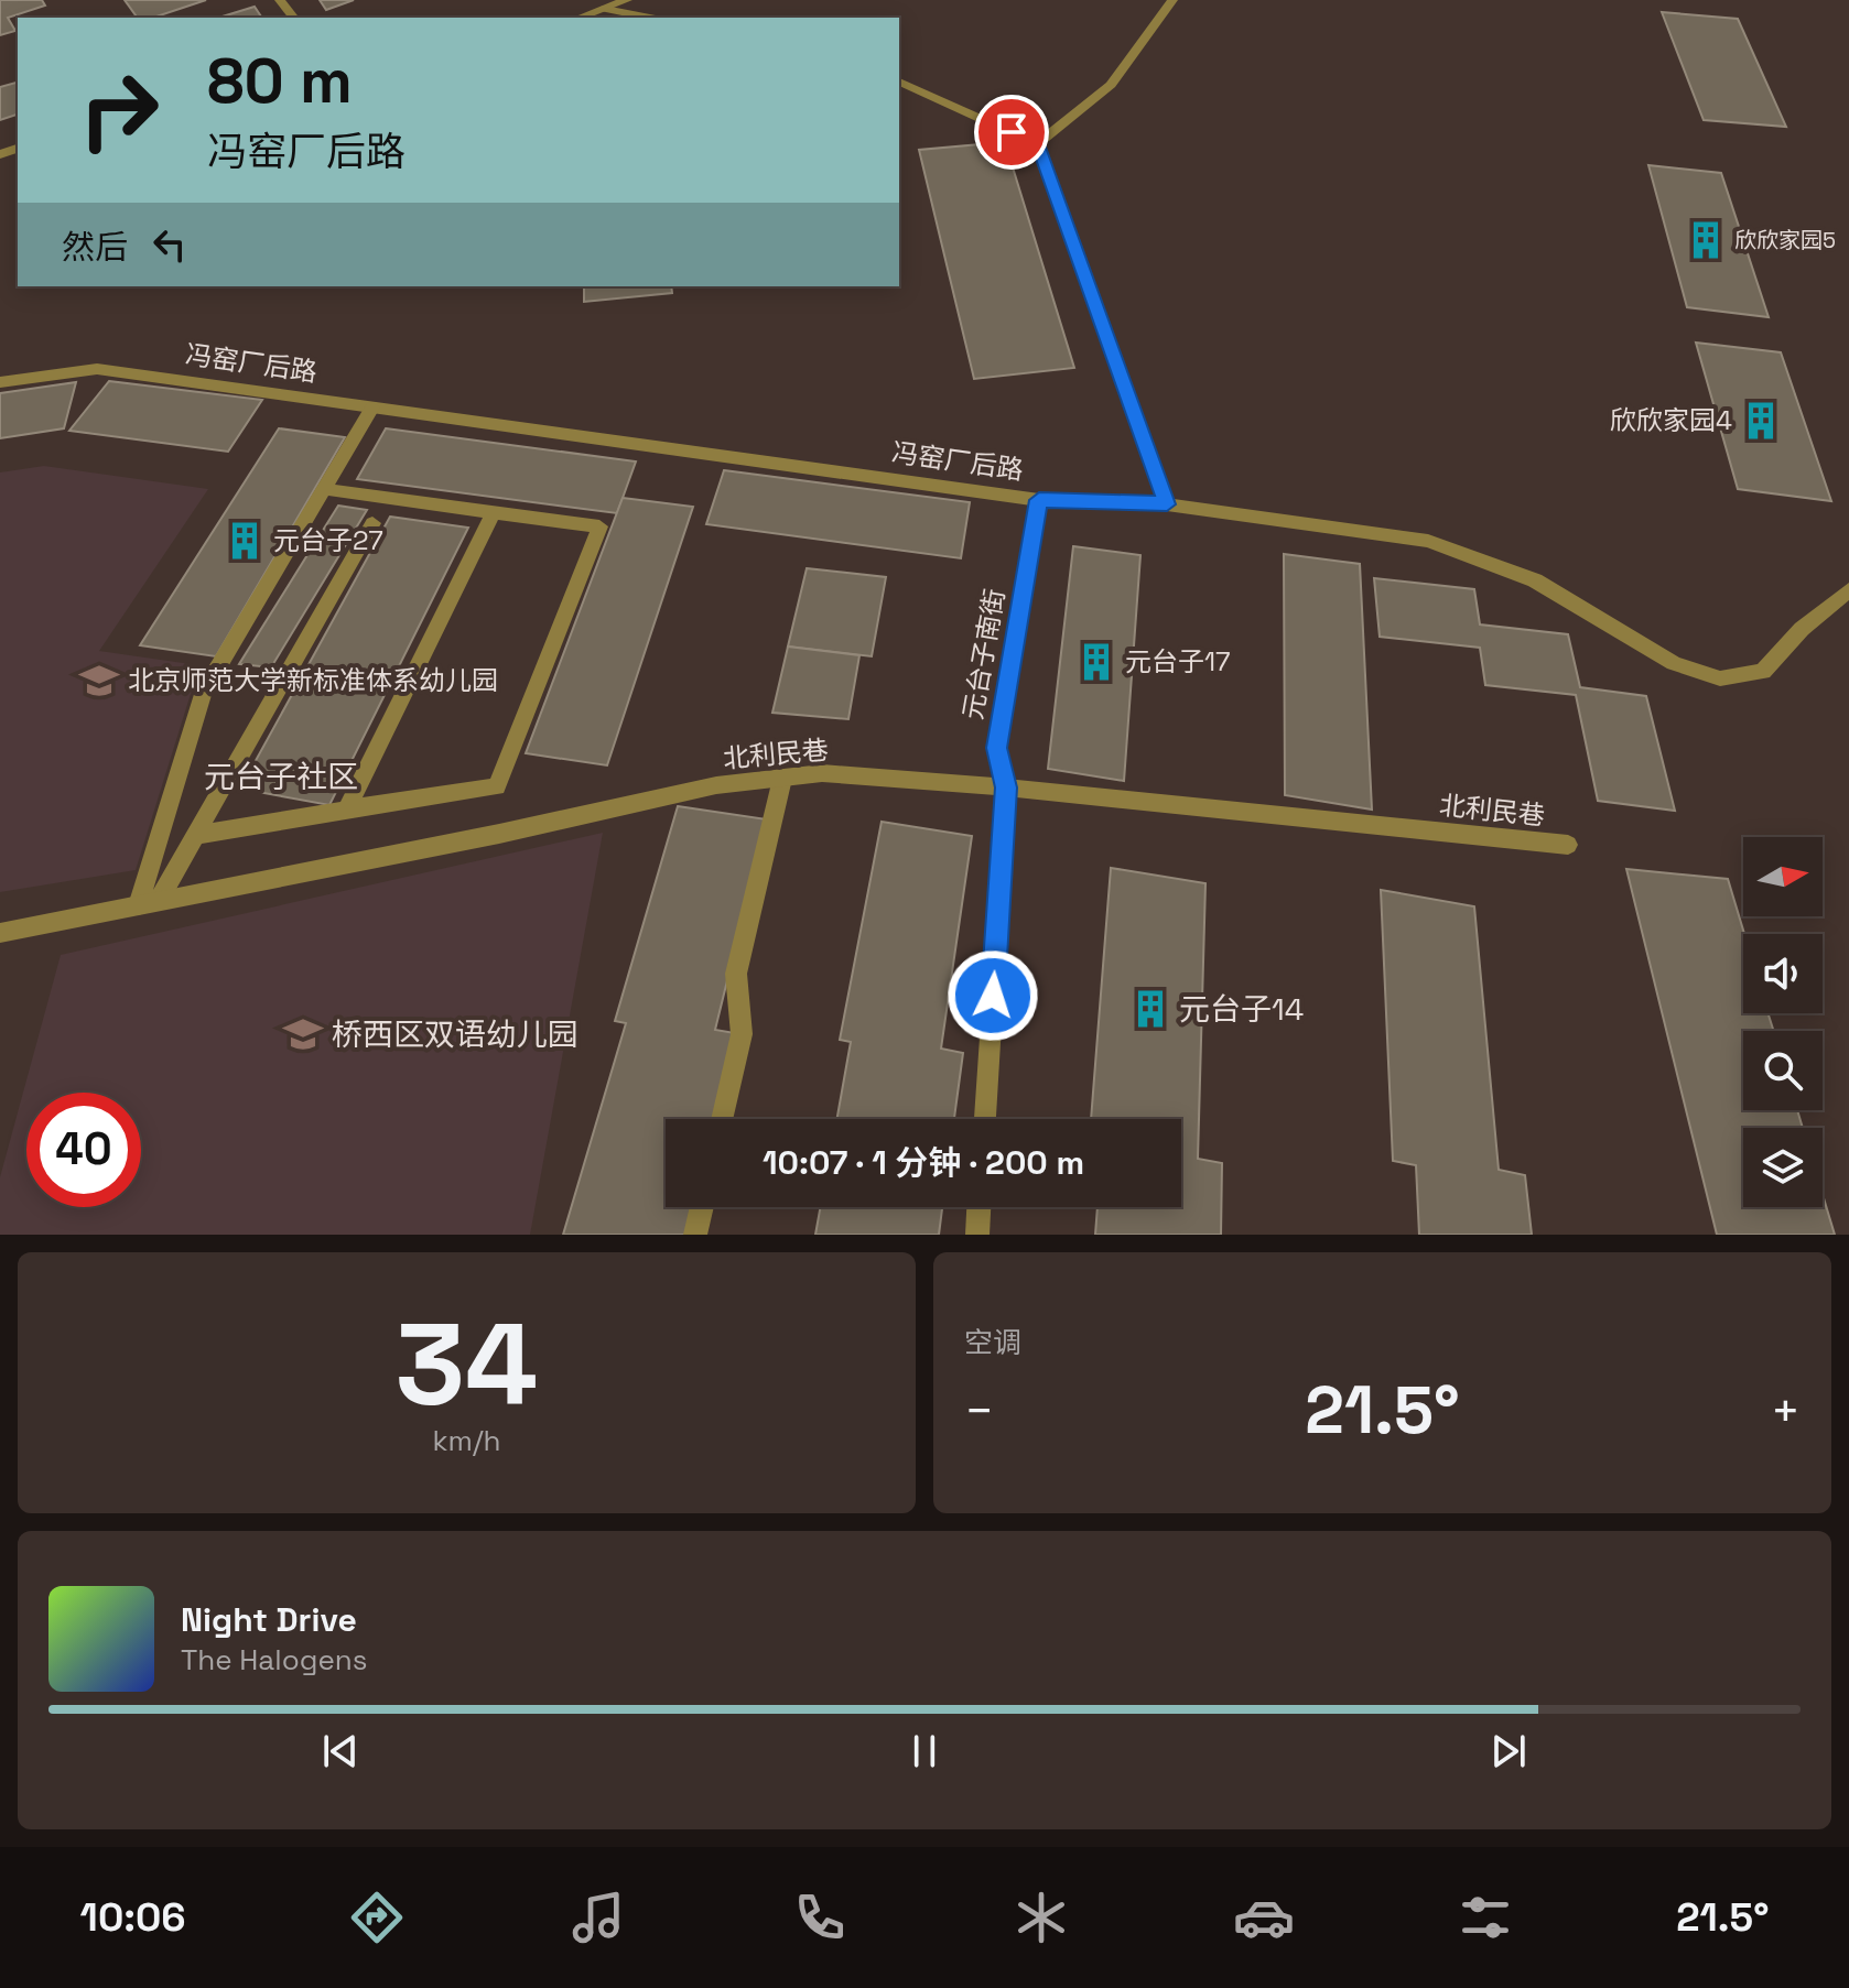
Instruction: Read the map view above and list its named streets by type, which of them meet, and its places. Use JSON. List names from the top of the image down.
{
  "streets": {
    "street": ["冯窑厂后路", "元台子南街", "北利民巷"]
  },
  "crossings": [
    ["冯窑厂后路", "元台子南街"],
    ["元台子南街", "北利民巷"]
  ],
  "districts": ["元台子社区"],
  "places": {
    "building": [
      "欣欣家园5",
      "欣欣家园4",
      "元台子27",
      "元台子17",
      "元台子14"
    ],
    "school or university": ["北京师范大学新标准体系幼儿园", "桥西区双语幼儿园"]
  },
  "north": "right",
  "page": {
    "turn": ["80 m", "冯窑厂后路"],
    "then": "然后",
    "limit": "40",
    "trip": "10:07 · 1 分钟 · 200 m",
    "tile": [
      ["34", "km/h"],
      "空调"
    ],
    "heat": ["−", "21.5°", "+"],
    "song": ["Night Drive", "The Halogens"],
    "tabs": ["10:06", "21.5°"]
  }
}
